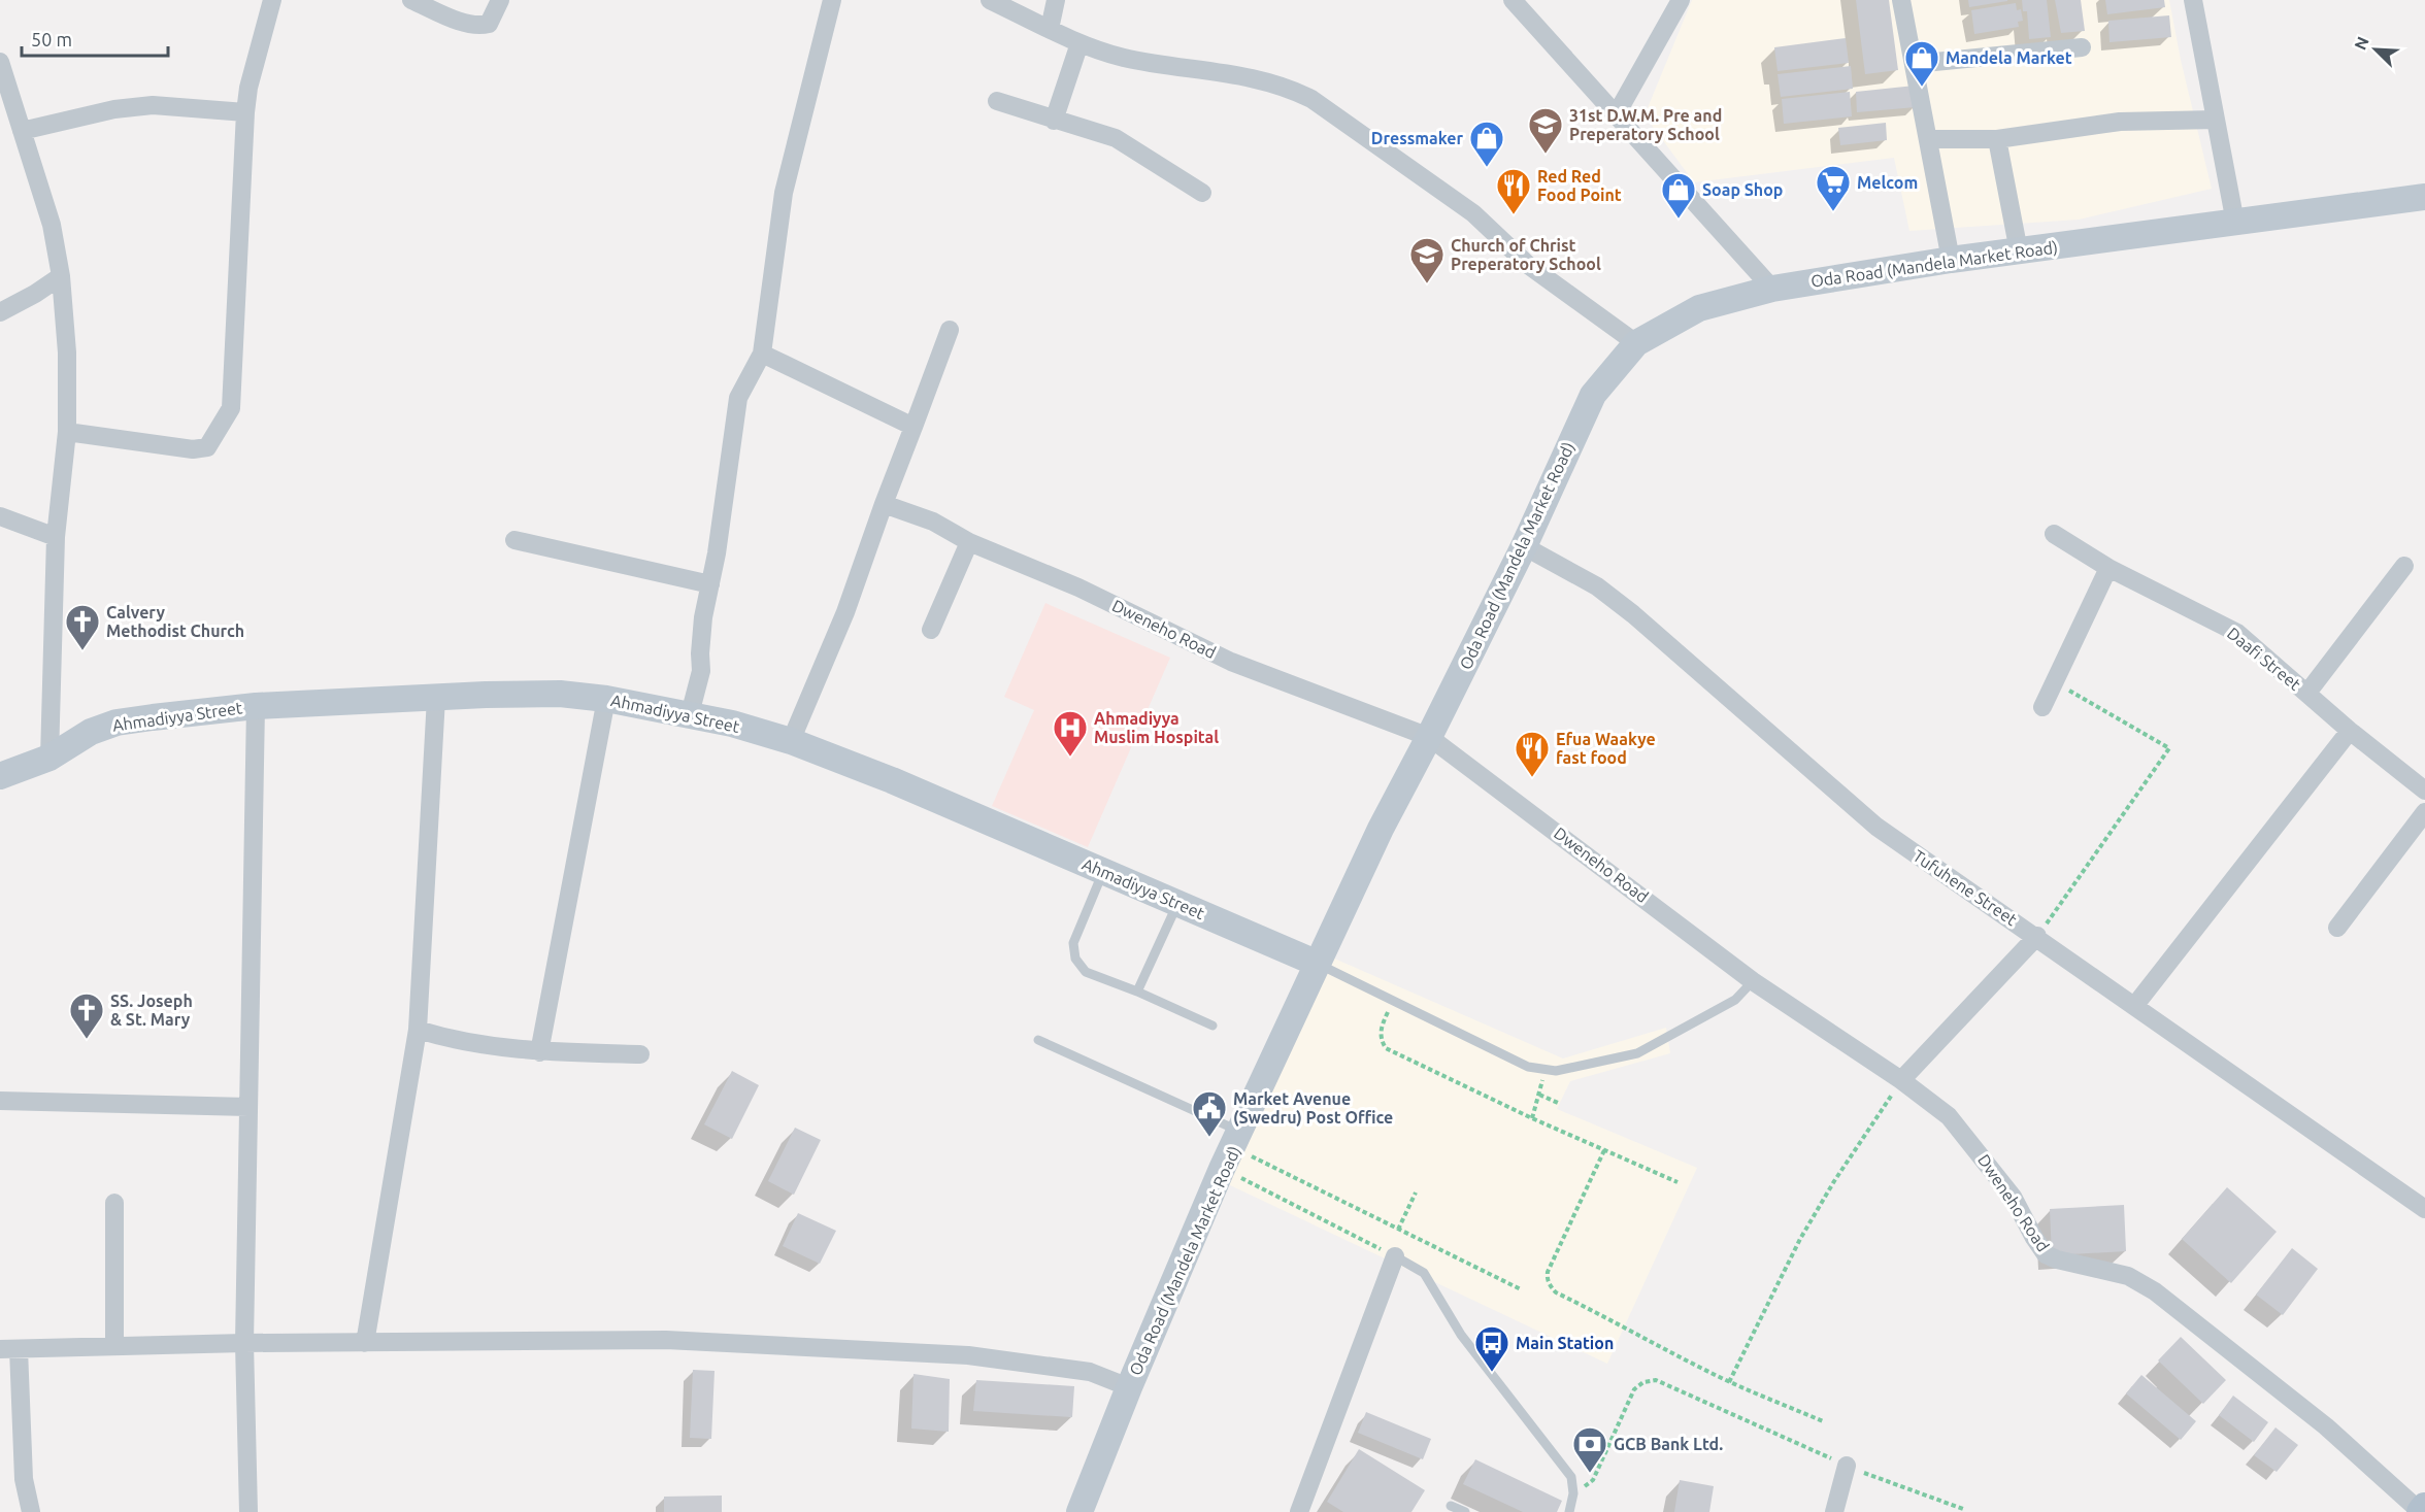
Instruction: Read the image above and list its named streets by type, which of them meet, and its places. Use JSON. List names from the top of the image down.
{
  "streets": {
    "street": [
      "Oda Road (Mandela Market Road)",
      "Dweneho Road",
      "Daafi Street",
      "Ahmadiyya Street",
      "Tufuhene Street"
    ]
  },
  "crossings": [
    ["Oda Road (Mandela Market Road)", "Dweneho Road"],
    ["Oda Road (Mandela Market Road)", "Ahmadiyya Street"],
    ["Oda Road (Mandela Market Road)", "Tufuhene Street"]
  ],
  "places": {
    "shop": ["Mandela Market", "Dressmaker", "Soap Shop"],
    "school or university": ["31st D.W.M. Pre and Preperatory School", "Church of Christ Preperatory School"],
    "supermarket": ["Melcom"],
    "restaurant": ["Red Red Food Point", "Efua Waakye fast food"],
    "church": ["Calvery Methodist Church", "SS. Joseph & St. Mary"],
    "hospital": ["Ahmadiyya Muslim Hospital"],
    "public building": ["Market Avenue (Swedru) Post Office"],
    "bus stop": ["Main Station"],
    "bank": ["GCB Bank Ltd."]
  },
  "scale_bar": "50 m",
  "north": "top left"
}
